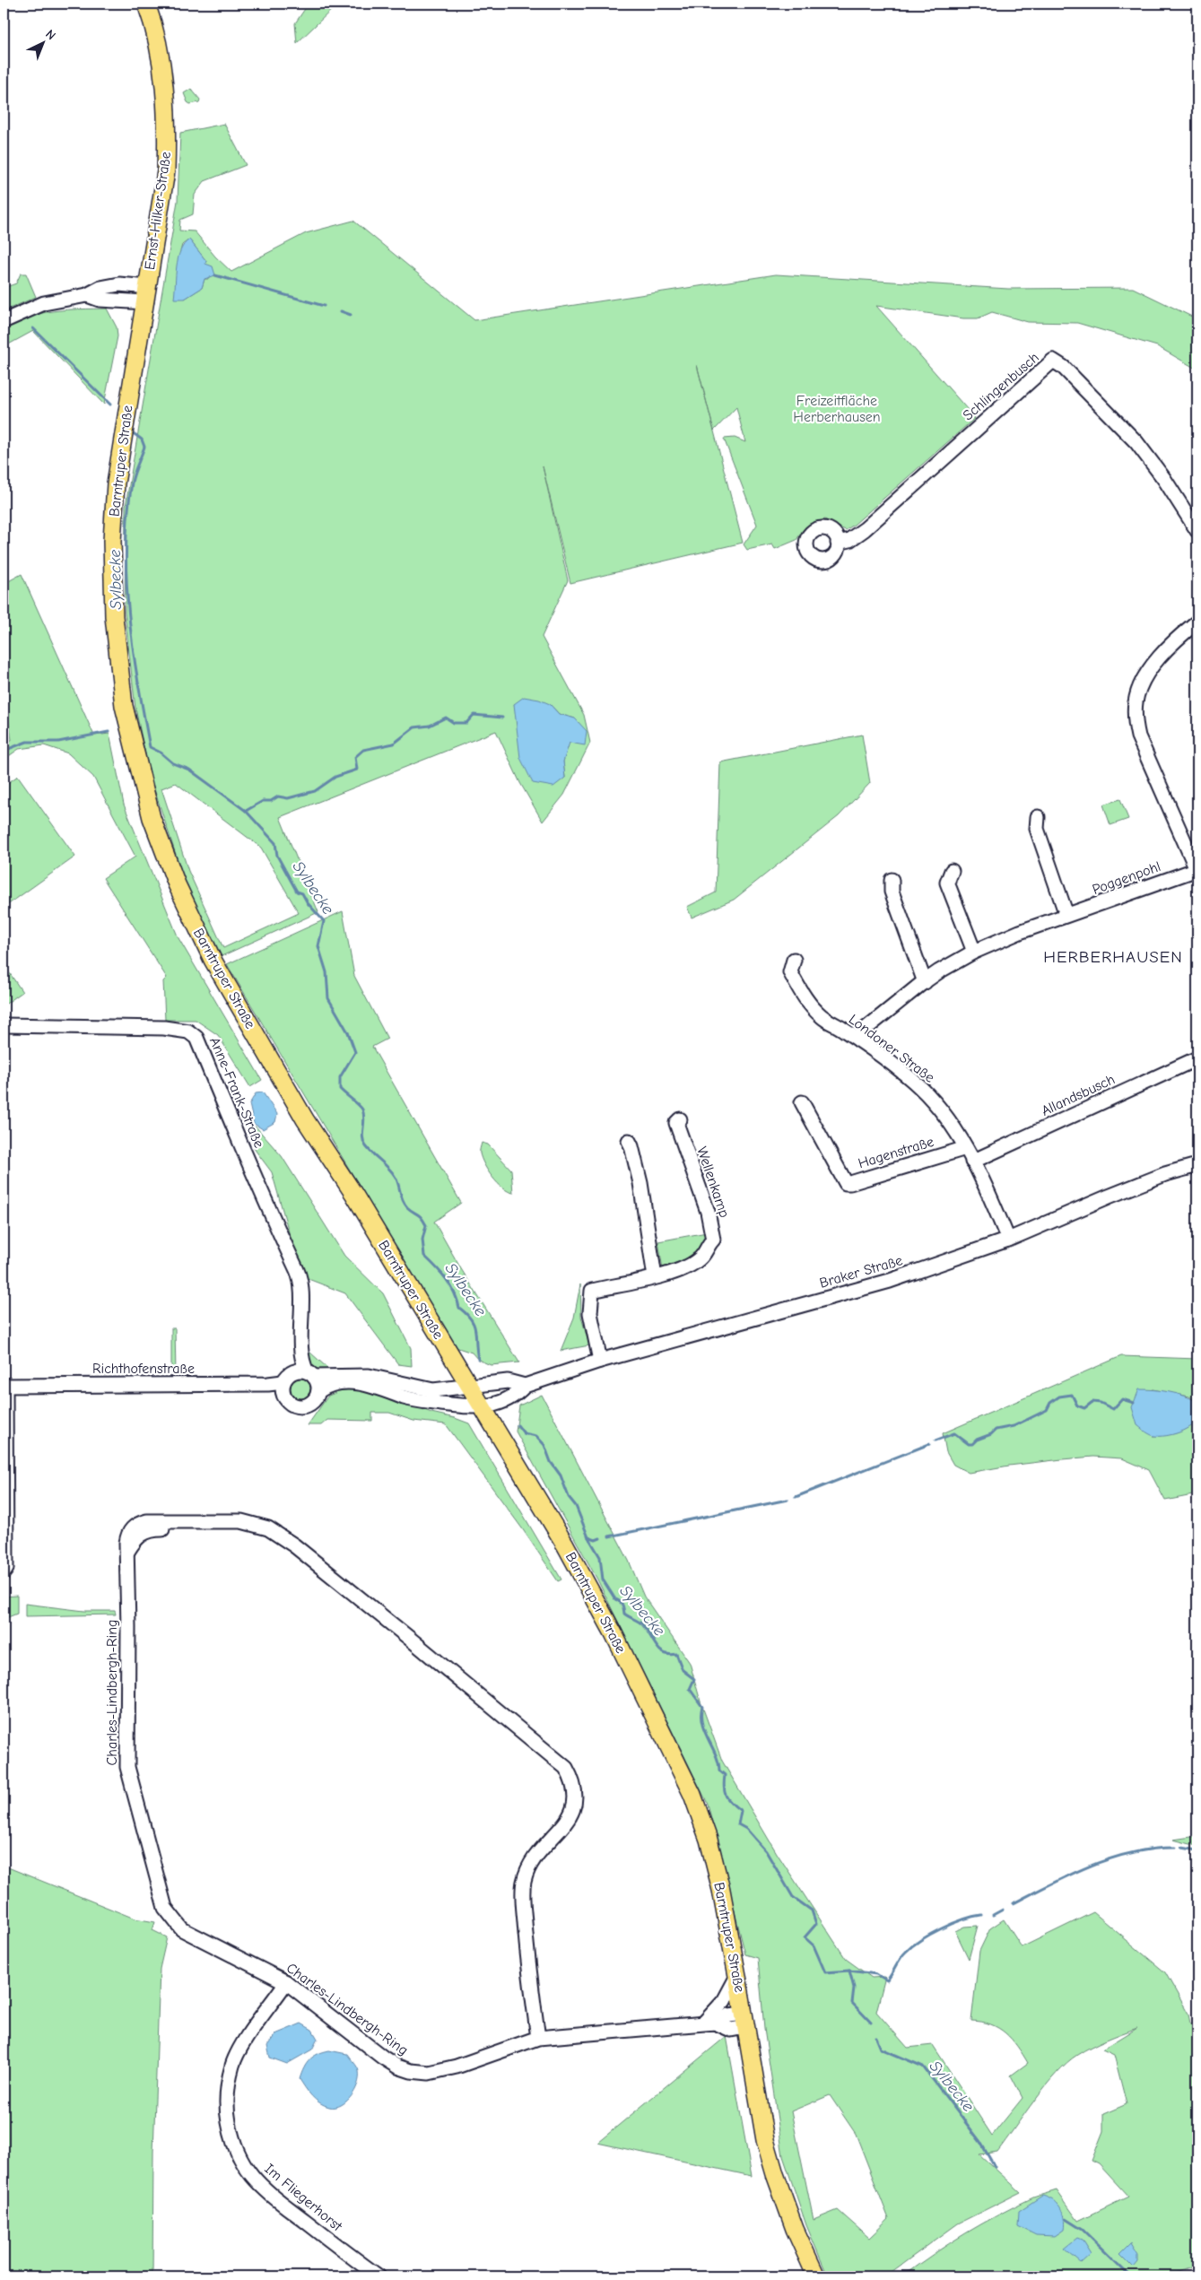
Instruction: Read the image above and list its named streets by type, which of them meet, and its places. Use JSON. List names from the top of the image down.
{
  "streets": {
    "main road": ["Ernst-Hilker-Straße", "Barntruper Straße"],
    "street": [
      "Schlingenbusch",
      "Poggenpohl",
      "Londoner Straße",
      "Anne-Frank-Straße",
      "Allandsbusch",
      "Hagenstraße",
      "Wellenkamp",
      "Braker Straße",
      "Richthofenstraße",
      "Charles-Lindbergh-Ring",
      "Im Fliegerhorst"
    ]
  },
  "crossings": [
    ["Ernst-Hilker-Straße", "Barntruper Straße"],
    ["Barntruper Straße", "Braker Straße"],
    ["Barntruper Straße", "Charles-Lindbergh-Ring"],
    ["Poggenpohl", "Londoner Straße"],
    ["Londoner Straße", "Allandsbusch"],
    ["Londoner Straße", "Hagenstraße"],
    ["Londoner Straße", "Braker Straße"],
    ["Anne-Frank-Straße", "Richthofenstraße"],
    ["Wellenkamp", "Braker Straße"],
    ["Charles-Lindbergh-Ring", "Im Fliegerhorst"]
  ],
  "districts": ["HERBERHAUSEN"],
  "water": ["Sylbecke"],
  "parks": ["Freizeitfläche Herberhausen"],
  "north": "top right"
}
